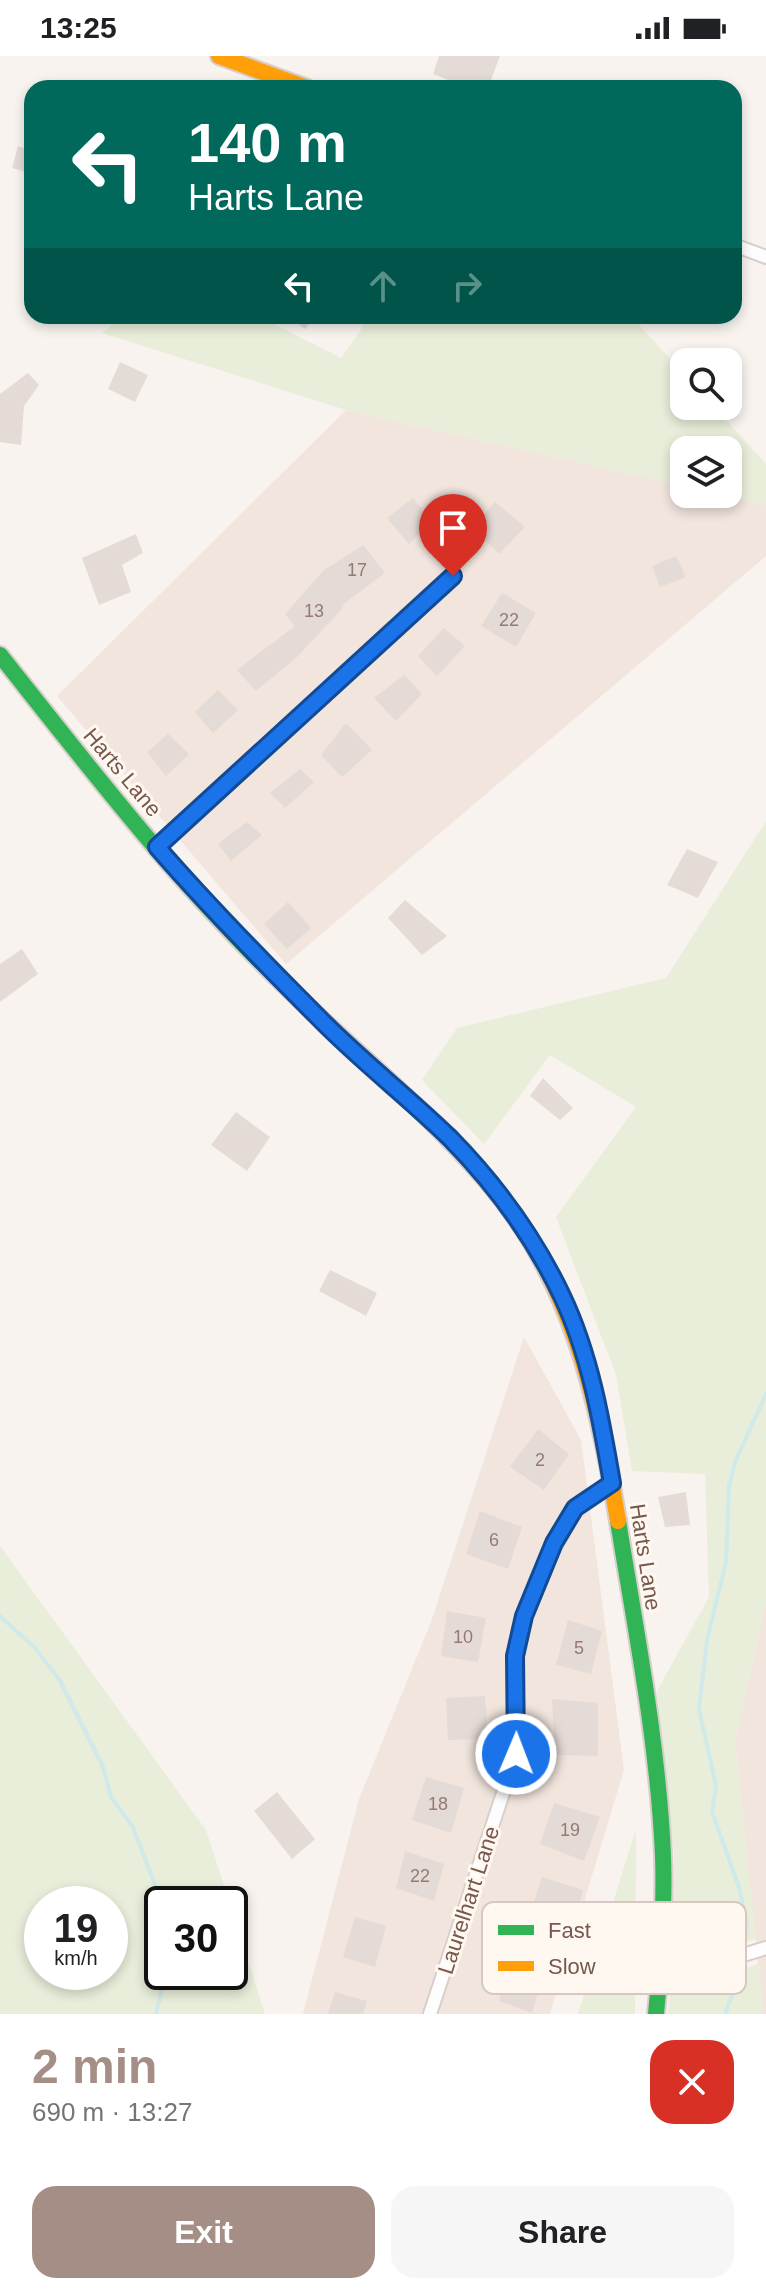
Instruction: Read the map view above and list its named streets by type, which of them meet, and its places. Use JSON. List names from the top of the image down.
{
  "streets": {
    "street": ["Harts Lane", "Laurelhart Lane"]
  },
  "crossings": [
    ["Harts Lane", "Laurelhart Lane"]
  ],
  "house_numbers": [
    "17",
    "13",
    "22",
    "2",
    "6",
    "10",
    "5",
    "18",
    "19",
    "22"
  ],
  "legend": ["Fast", "Slow"],
  "page": {
    "status": "13:25",
    "turn": ["140 m", "Harts Lane"],
    "speed": "19 km/h",
    "limit": "30",
    "heading": ["2 min", "690 m · 13:27"],
    "buttons": ["Exit", "Share"]
  }
}
